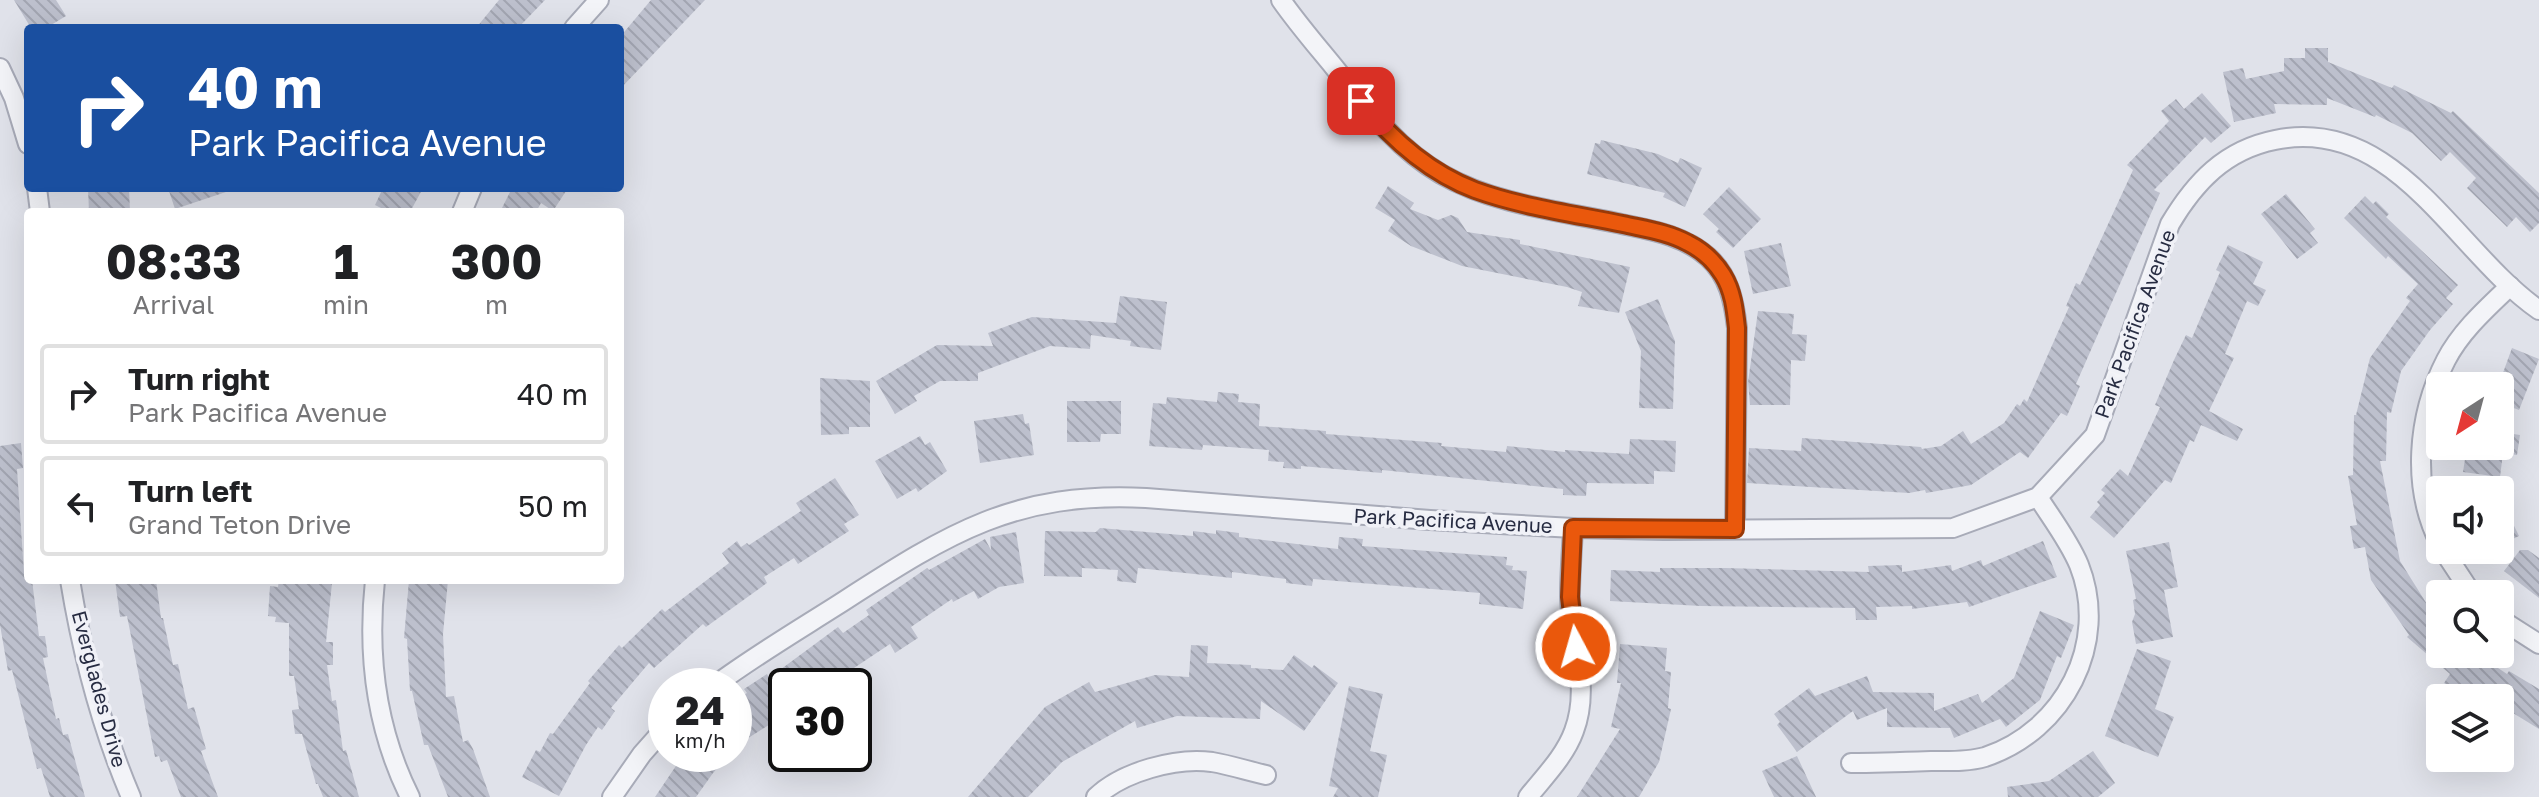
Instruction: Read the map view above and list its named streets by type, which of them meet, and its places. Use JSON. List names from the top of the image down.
{
  "streets": {
    "street": ["Park Pacifica Avenue", "Everglades Drive"]
  },
  "north": "bottom left",
  "page": {
    "turn": ["40 m", "Park Pacifica Avenue"],
    "eta": [
      "08:33",
      "Arrival",
      "1",
      "min",
      "300",
      "m"
    ],
    "list": [
      {
        "name": "Turn right",
        "note": "Park Pacifica Avenue",
        "value": "40 m"
      },
      {
        "name": "Turn left",
        "note": "Grand Teton Drive",
        "value": "50 m"
      }
    ],
    "speed": "24 km/h",
    "limit": "30"
  }
}
